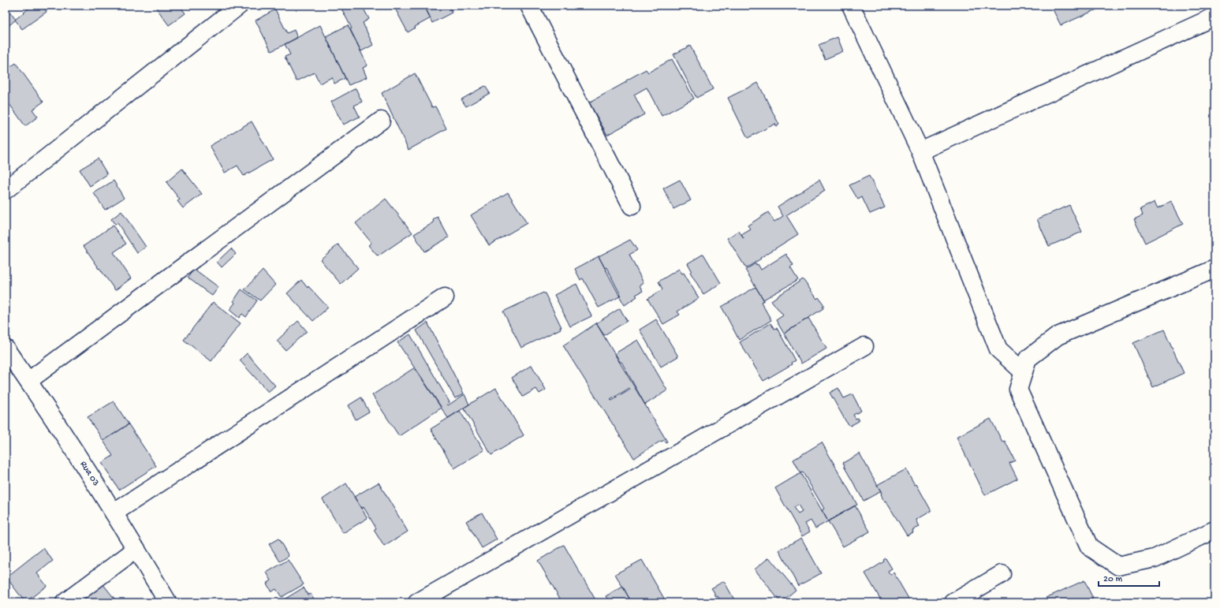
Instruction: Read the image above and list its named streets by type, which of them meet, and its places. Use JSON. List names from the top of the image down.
{
  "streets": {
    "street": ["Rua 03"]
  },
  "scale_bar": "20 m"
}
